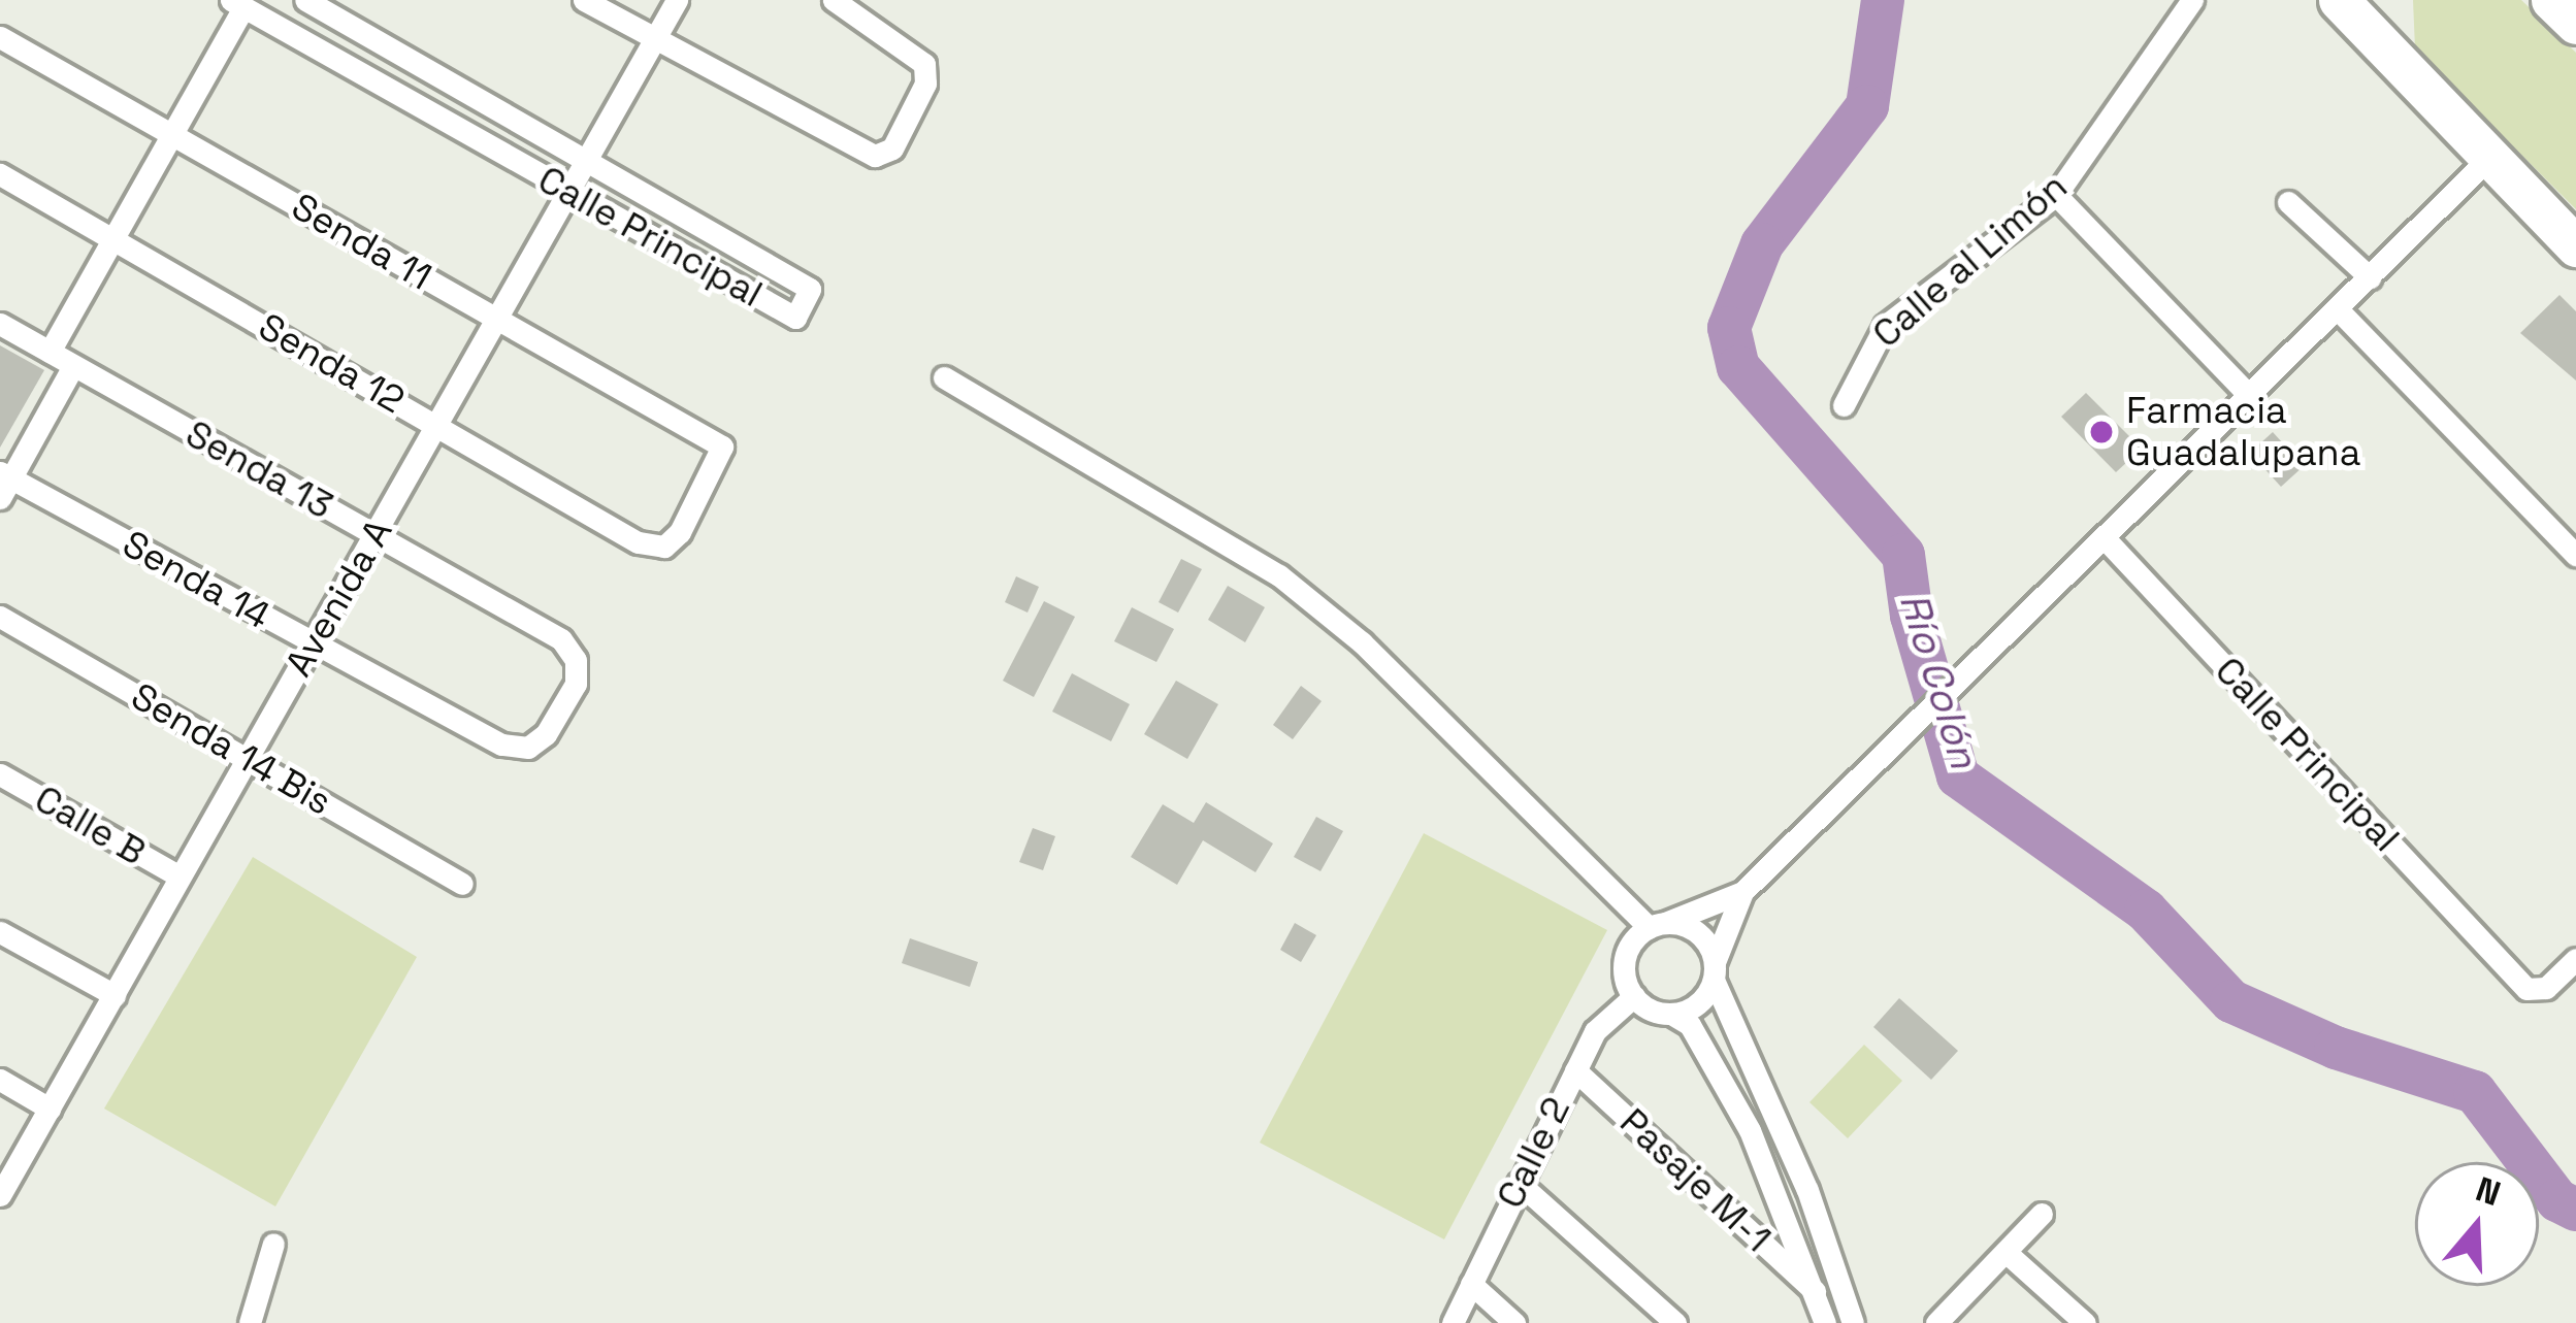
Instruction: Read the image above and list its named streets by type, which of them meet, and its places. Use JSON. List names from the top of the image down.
{
  "streets": {
    "street": [
      "Calle Principal",
      "Senda 11",
      "Calle al Limón",
      "Senda 12",
      "Senda 13",
      "Senda 14",
      "Avenida A",
      "Senda 14 Bis",
      "Calle B",
      "Calle 2",
      "Pasaje M-1"
    ]
  },
  "crossings": [
    ["Calle Principal", "Avenida A"],
    ["Senda 11", "Senda 12"],
    ["Senda 11", "Avenida A"],
    ["Senda 12", "Avenida A"],
    ["Senda 13", "Senda 14"],
    ["Senda 13", "Avenida A"],
    ["Senda 14", "Avenida A"],
    ["Avenida A", "Senda 14 Bis"],
    ["Avenida A", "Calle B"],
    ["Calle 2", "Pasaje M-1"]
  ],
  "water": ["Río Colón"],
  "places": ["Farmacia Guadalupana"],
  "north": "top"
}
